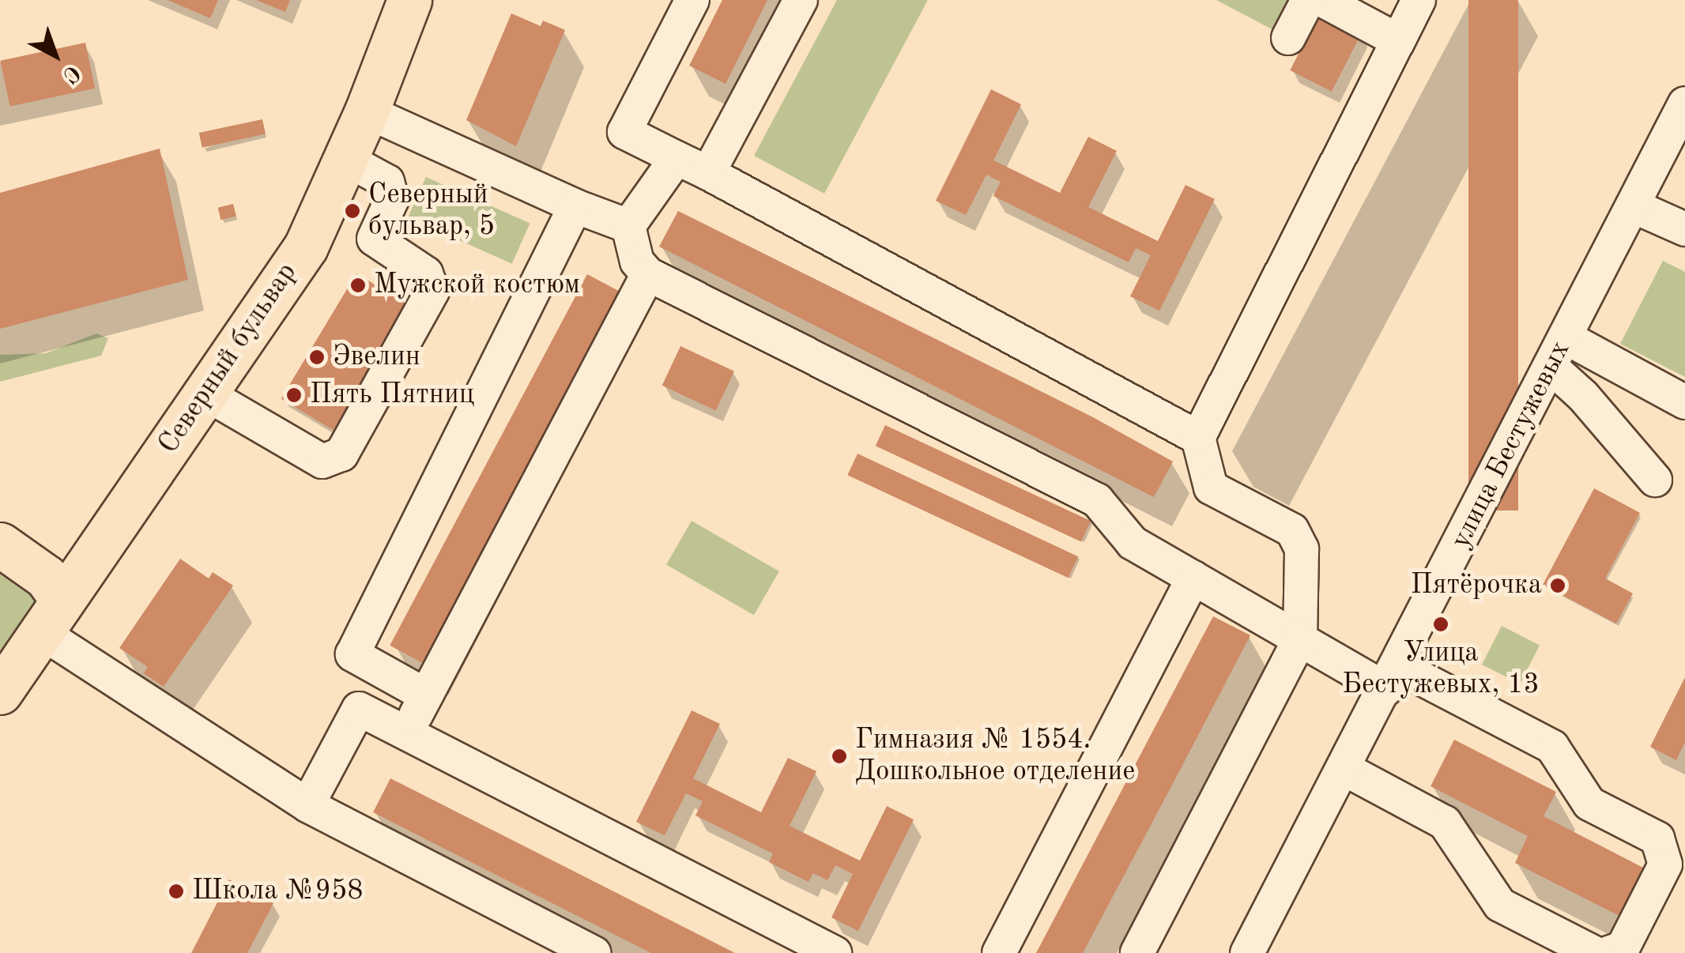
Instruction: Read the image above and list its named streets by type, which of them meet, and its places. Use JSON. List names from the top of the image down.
{
  "streets": {
    "main road": ["Северный бульвар"],
    "street": ["улица Бестужевых"]
  },
  "places": [
    "Северный бульвар, 5",
    "Мужской костюм",
    "Эвелин",
    "Пять Пятниц",
    "Пятёрочка",
    "Улица Бестужевых, 13",
    "Гимназия № 1554. Дошкольное отделение",
    "Школа №958"
  ],
  "north": "bottom right"
}
